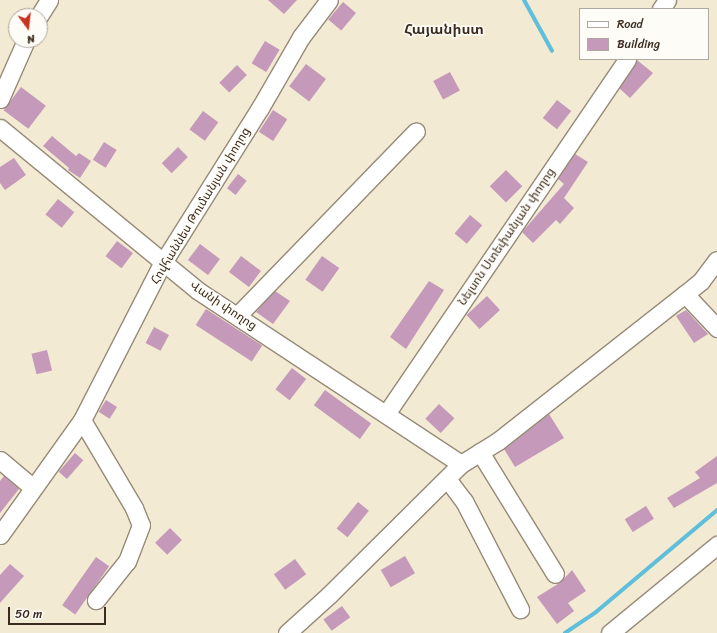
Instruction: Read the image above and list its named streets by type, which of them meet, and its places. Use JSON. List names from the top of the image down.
{
  "streets": {
    "street": ["Հովհաննես Թումանյան փողոց", "Նելսոն Ստեփանյան փողոց", "Վանի փողոց"]
  },
  "crossings": [
    ["Հովհաննես Թումանյան փողոց", "Վանի փողոց"],
    ["Նելսոն Ստեփանյան փողոց", "Վանի փողոց"]
  ],
  "districts": ["Հայանիստ"],
  "legend": ["Road", "Building"],
  "scale_bar": "50 m",
  "north": "bottom"
}
